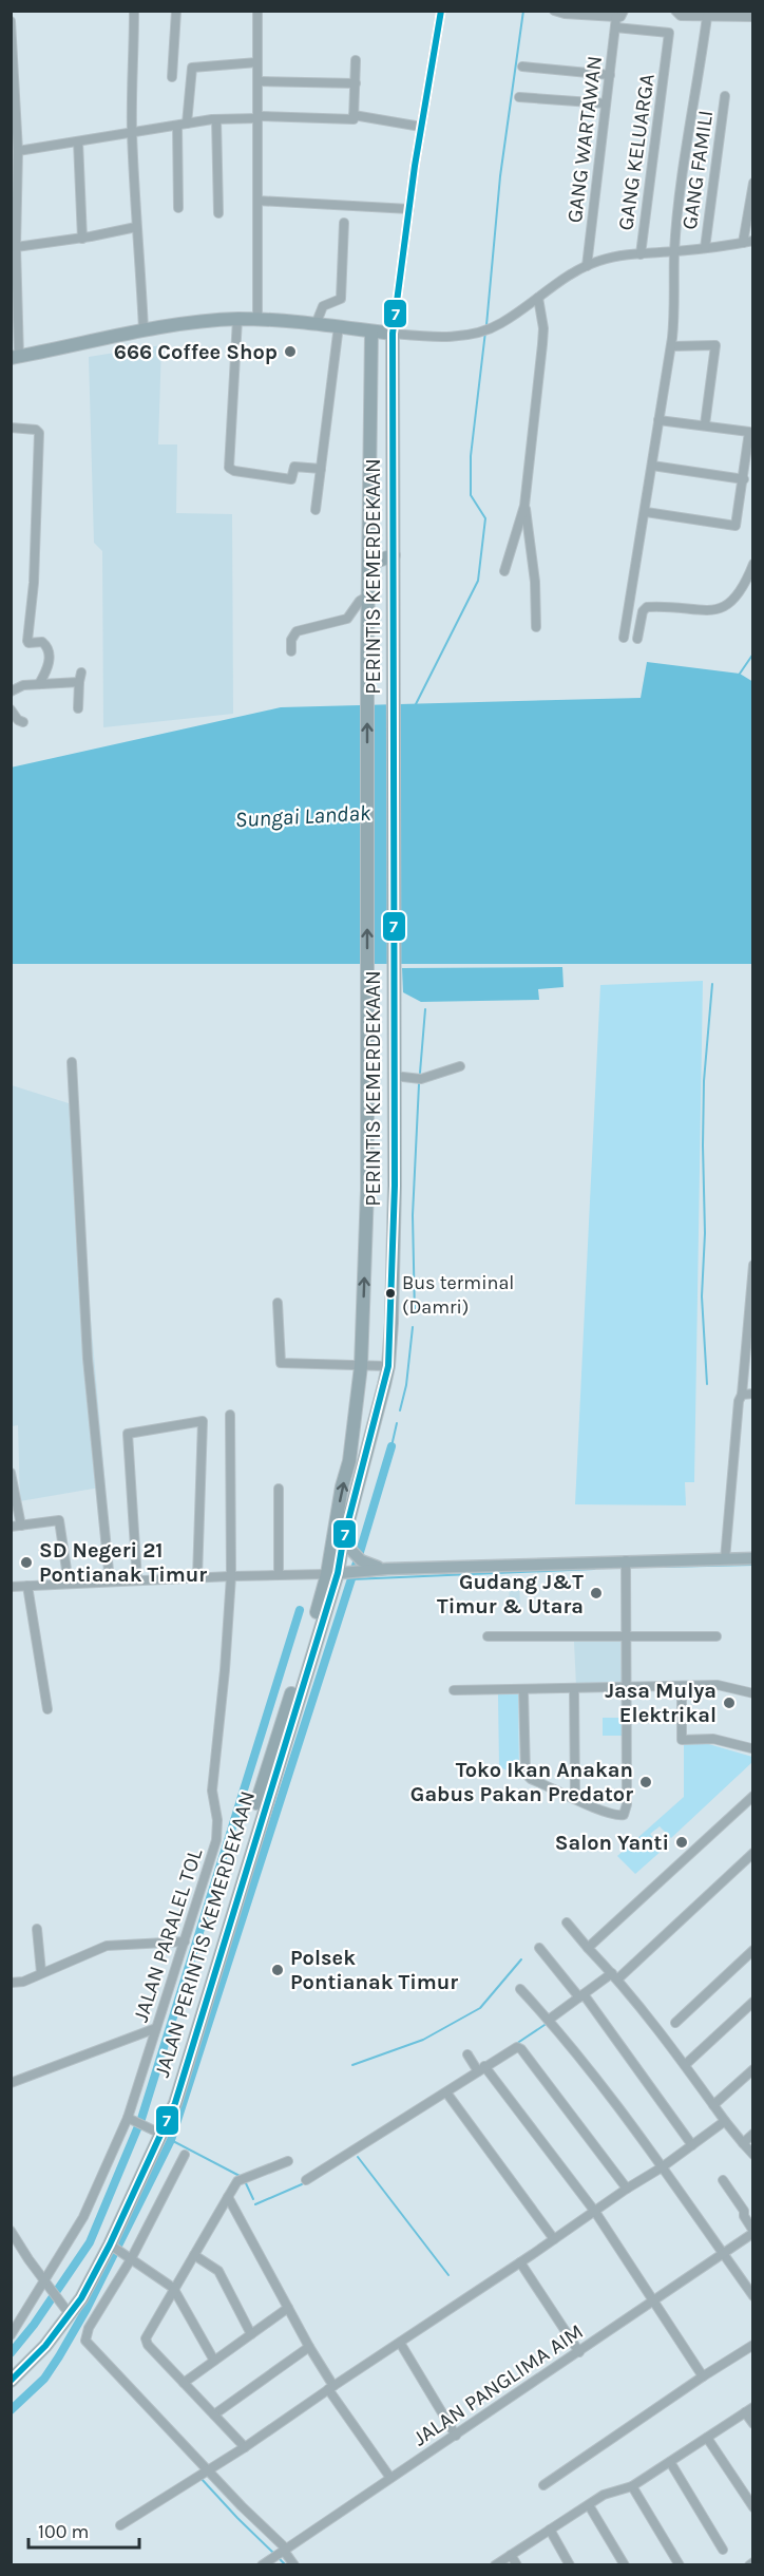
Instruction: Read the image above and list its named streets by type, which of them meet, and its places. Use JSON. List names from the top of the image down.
{
  "streets": {
    "highway": ["PERINTIS KEMERDEKAAN", "JALAN PERINTIS KEMERDEKAAN"],
    "street": [
      "GANG WARTAWAN",
      "GANG KELUARGA",
      "GANG FAMILI",
      "JALAN PARALEL TOL",
      "JALAN PANGLIMA AIM"
    ]
  },
  "crossings": [
    ["GANG WARTAWAN", "GANG KELUARGA"]
  ],
  "water": ["Sungai Landak"],
  "places": [
    "666 Coffee Shop",
    "Bus terminal (Damri)",
    "SD Negeri 21 Pontianak Timur",
    "Gudang J&T Timur & Utara",
    "Jasa Mulya Elektrikal",
    "Toko Ikan Anakan Gabus Pakan Predator",
    "Salon Yanti",
    "Polsek Pontianak Timur"
  ],
  "lines": ["transit line 7"],
  "scale_bar": "100 m"
}
